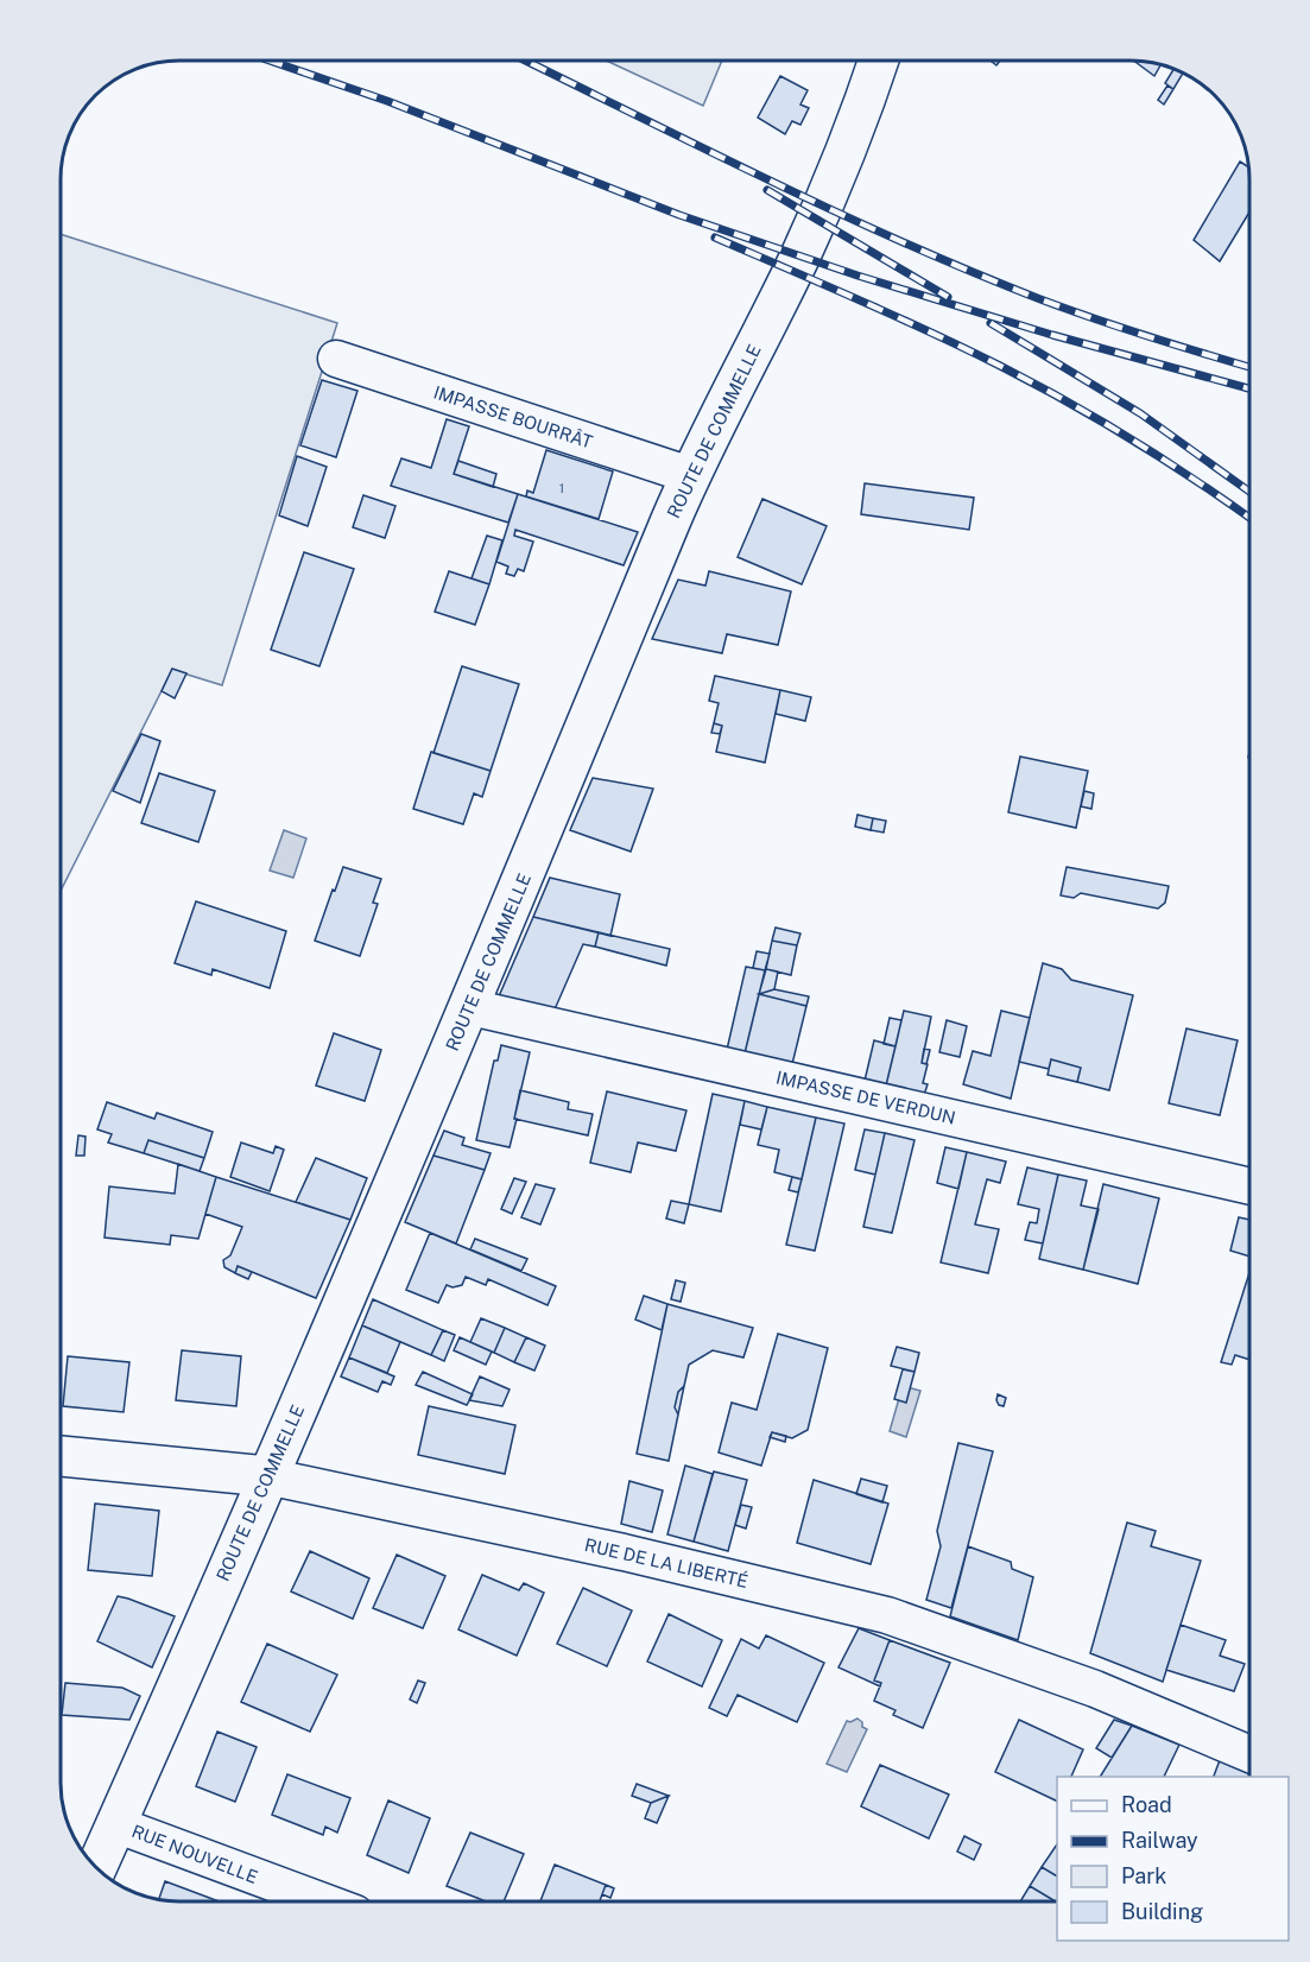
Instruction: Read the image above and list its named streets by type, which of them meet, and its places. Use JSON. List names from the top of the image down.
{
  "streets": {
    "street": [
      "IMPASSE BOURRÂT",
      "ROUTE DE COMMELLE",
      "IMPASSE DE VERDUN",
      "RUE DE LA LIBERTÉ",
      "RUE NOUVELLE"
    ]
  },
  "crossings": [
    ["IMPASSE BOURRÂT", "ROUTE DE COMMELLE"],
    ["ROUTE DE COMMELLE", "IMPASSE DE VERDUN"],
    ["ROUTE DE COMMELLE", "RUE DE LA LIBERTÉ"],
    ["ROUTE DE COMMELLE", "RUE NOUVELLE"]
  ],
  "house_numbers": ["1"],
  "legend": [
    "Road",
    "Railway",
    "Park",
    "Building"
  ]
}
